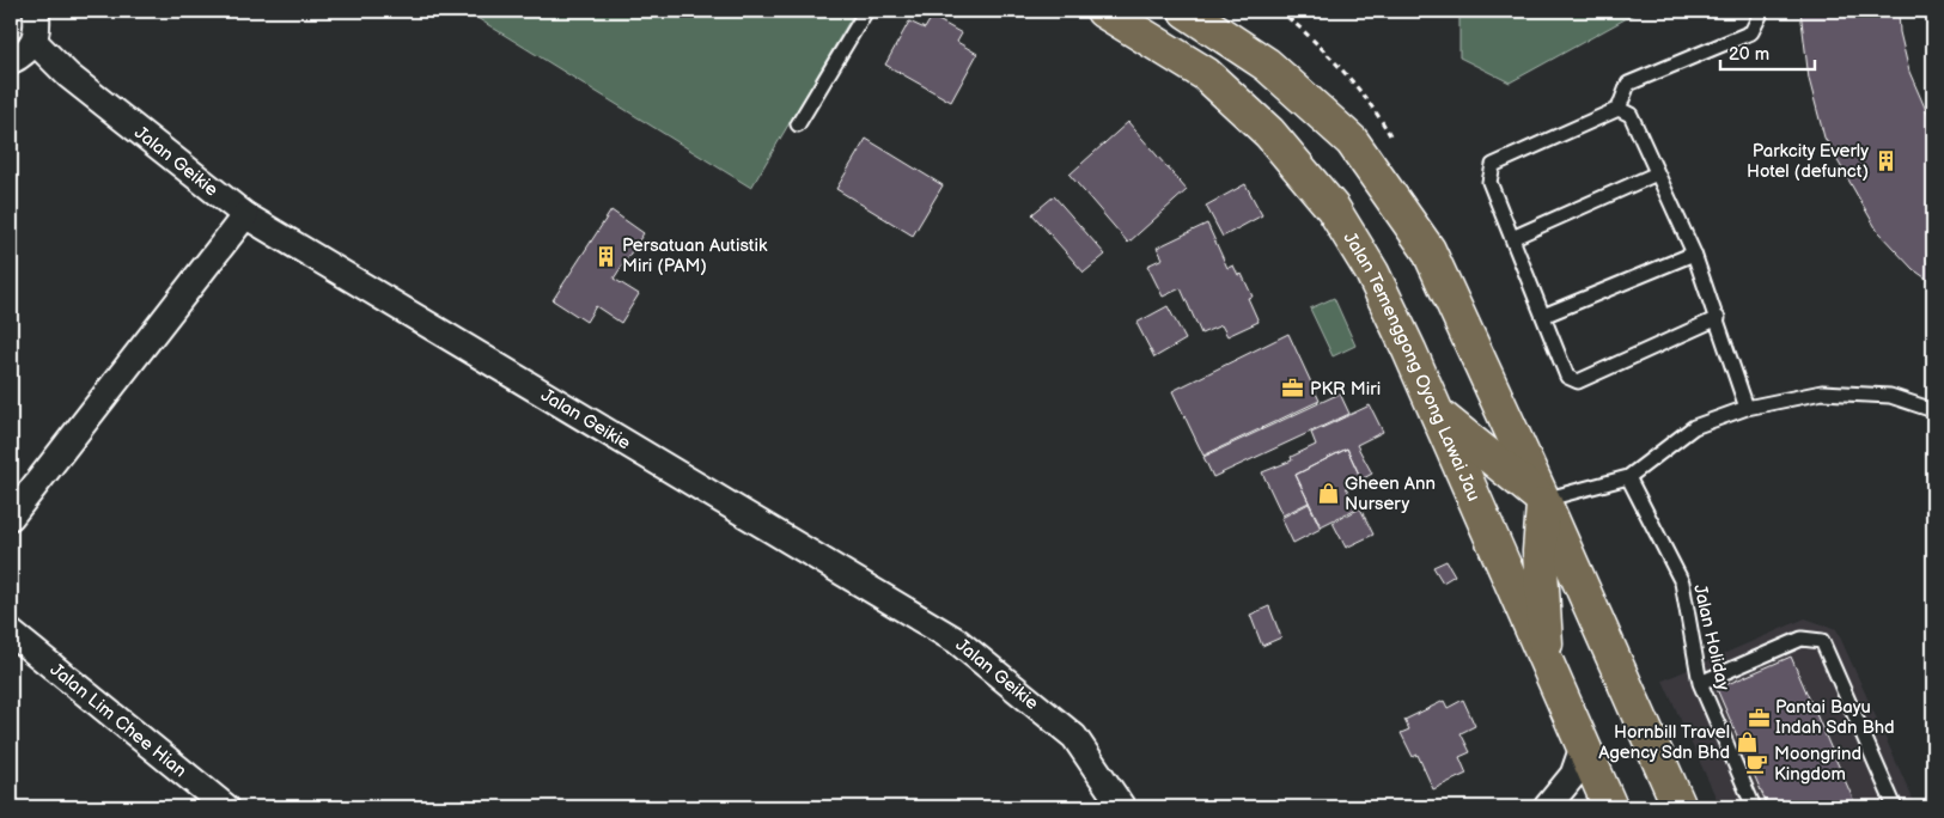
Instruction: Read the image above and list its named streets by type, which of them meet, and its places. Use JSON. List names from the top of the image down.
{
  "streets": {
    "main road": ["Jalan Temenggong Oyong Lawai Jau"],
    "street": ["Jalan Geikie", "Jalan Lim Chee Hian"],
    "lane": ["Jalan Holiday"]
  },
  "places": {
    "building": ["Parkcity Everly Hotel (defunct)", "Persatuan Autistik Miri (PAM)"],
    "office": ["PKR Miri", "Pantai Bayu Indah Sdn Bhd"],
    "shop": ["Gheen Ann Nursery", "Hornbill Travel Agency Sdn Bhd"],
    "cafe": ["Moongrind Kingdom"]
  },
  "scale_bar": "20 m"
}
